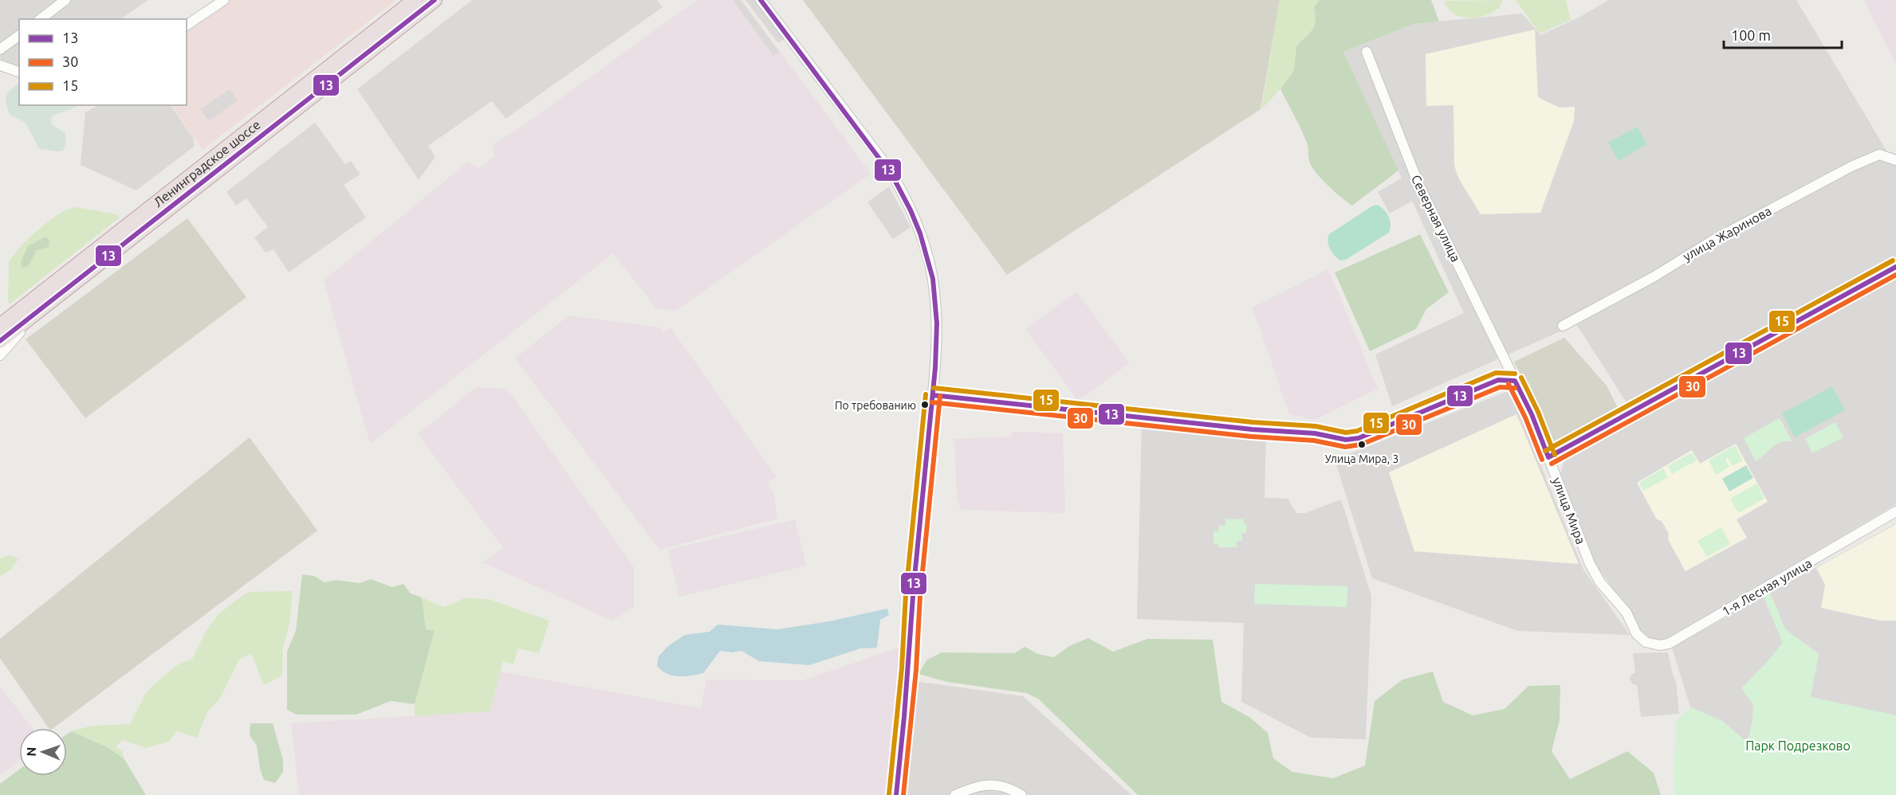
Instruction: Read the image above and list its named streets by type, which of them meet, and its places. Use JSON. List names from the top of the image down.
{
  "streets": {
    "highway": ["Ленинградское шоссе"],
    "street": [
      "Северная улица",
      "улица Жаринова",
      "улица Мира",
      "1-я Лесная улица"
    ]
  },
  "crossings": [
    ["Северная улица", "улица Мира"],
    ["улица Мира", "1-я Лесная улица"]
  ],
  "parks": ["Парк Подрезково"],
  "places": ["По требованию", "Улица Мира, 3"],
  "lines": ["transit line 13", "transit line 15", "transit line 30"],
  "legend": ["13", "30", "15"],
  "scale_bar": "100 m",
  "north": "left"
}
